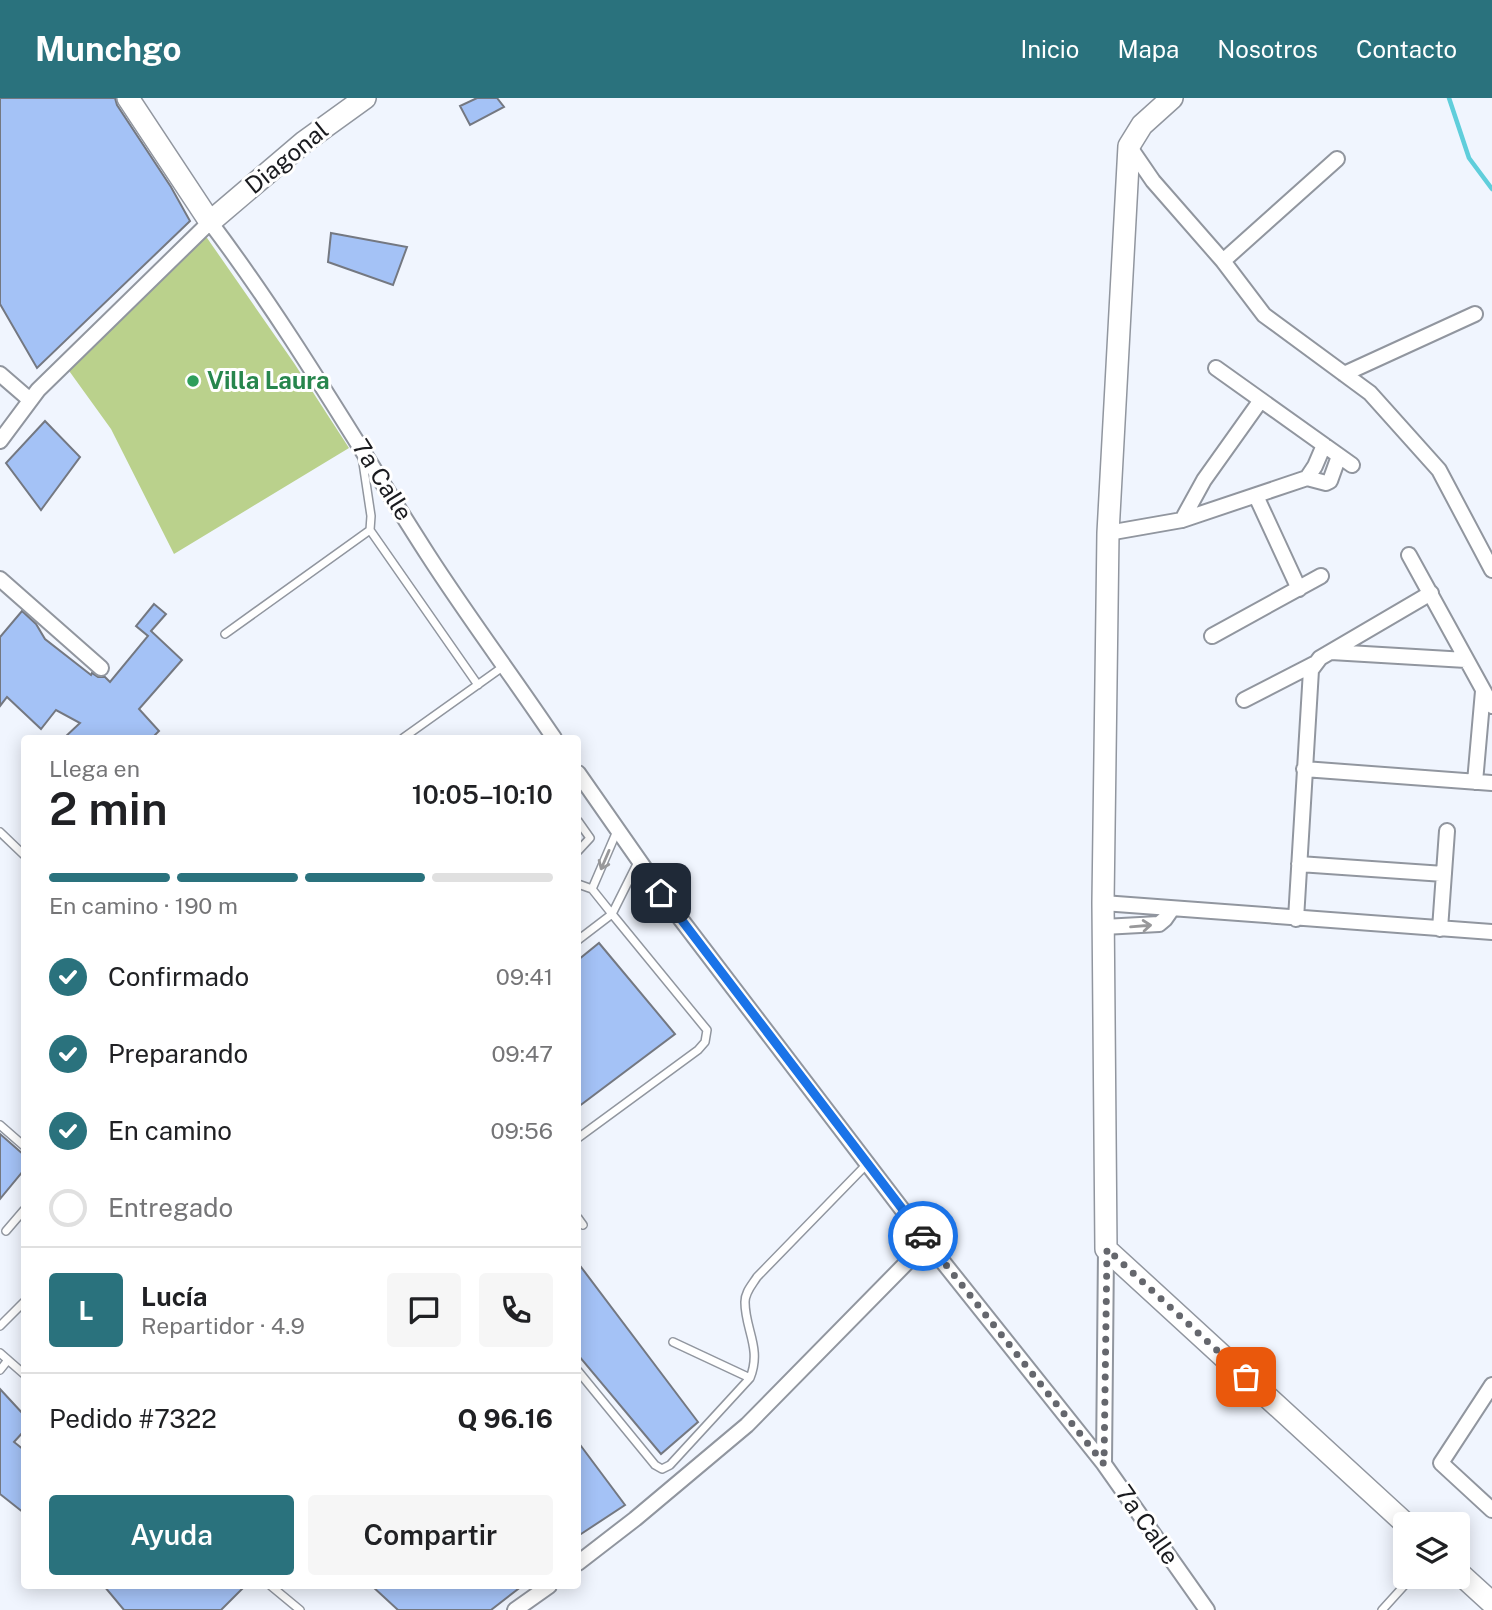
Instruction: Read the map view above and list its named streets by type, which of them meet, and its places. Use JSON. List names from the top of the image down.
{
  "streets": {
    "street": ["Diagonal", "7a Calle"]
  },
  "crossings": [
    ["Diagonal", "7a Calle"]
  ],
  "places": ["Villa Laura"],
  "page": {
    "header": "Munchgo",
    "nav": [
      "Inicio",
      "Mapa",
      "Nosotros",
      "Contacto"
    ],
    "heading": ["2 min", "Llega en", "10:05–10:10"],
    "panel": [
      "Lucía",
      "Repartidor · 4.9",
      "Pedido #7322",
      "Q 96.16"
    ],
    "bar": "En camino · 190 m",
    "list": [
      ["Confirmado", "09:41"],
      ["Preparando", "09:47"],
      ["En camino", "09:56"],
      "Entregado"
    ],
    "round": "L",
    "buttons": ["Ayuda", "Compartir"]
  }
}
